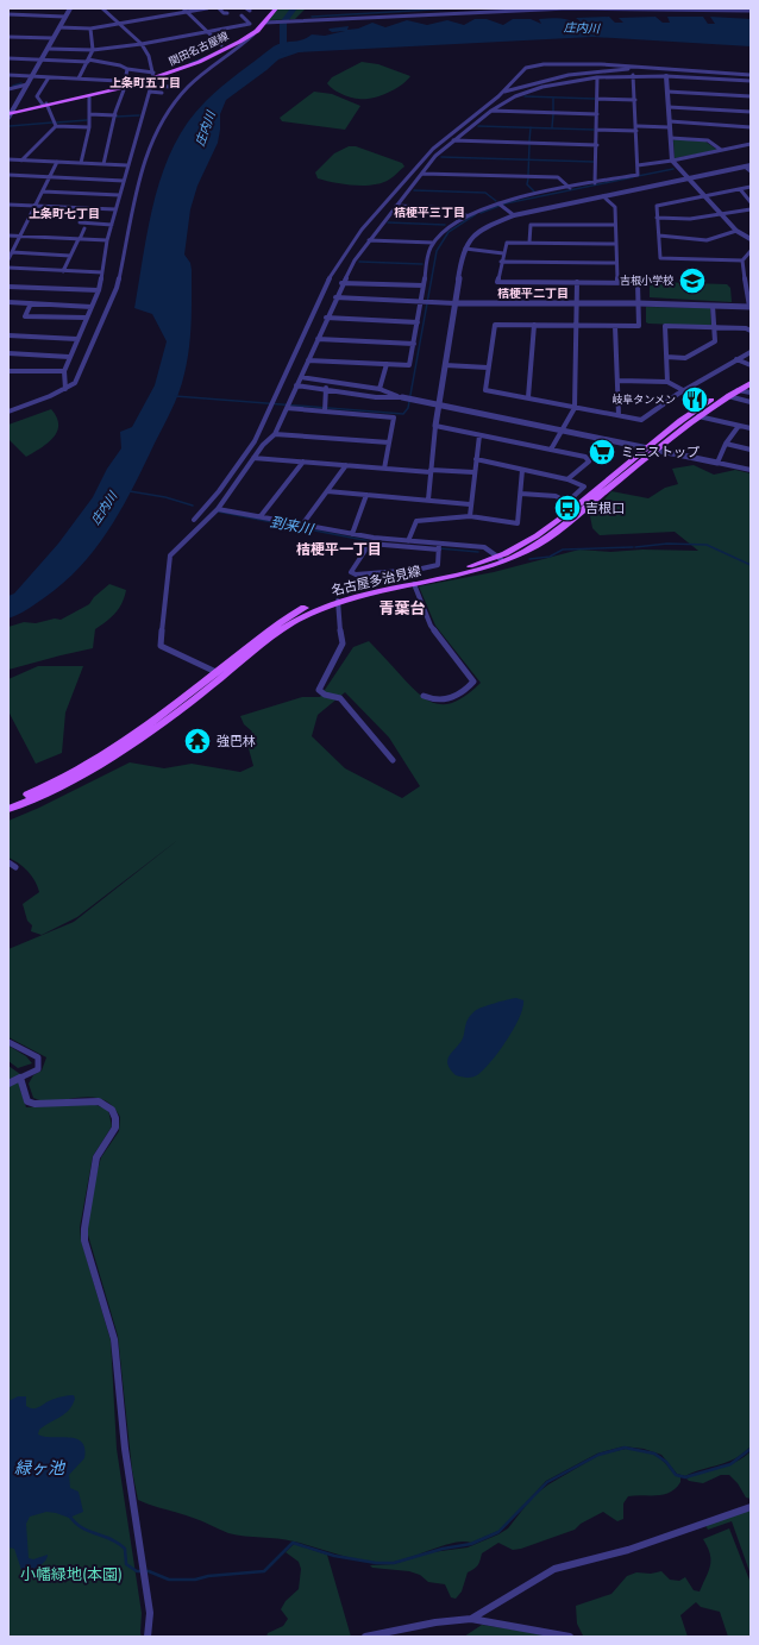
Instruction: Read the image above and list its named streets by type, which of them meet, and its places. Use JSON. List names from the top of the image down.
{
  "streets": {
    "main road": ["関田名古屋線", "名古屋多治見線"]
  },
  "districts": [
    "上条町五丁目",
    "桔梗平三丁目",
    "上条町七丁目",
    "桔梗平二丁目",
    "桔梗平一丁目",
    "青葉台"
  ],
  "water": ["庄内川", "到来川", "緑ヶ池"],
  "parks": ["小幡緑地(本園)"],
  "places": {
    "school or university": ["吉根小学校"],
    "restaurant": ["岐阜タンメン"],
    "supermarket": ["ミニストップ"],
    "bus stop": ["吉根口"],
    "temple": ["強巴林"]
  }
}
